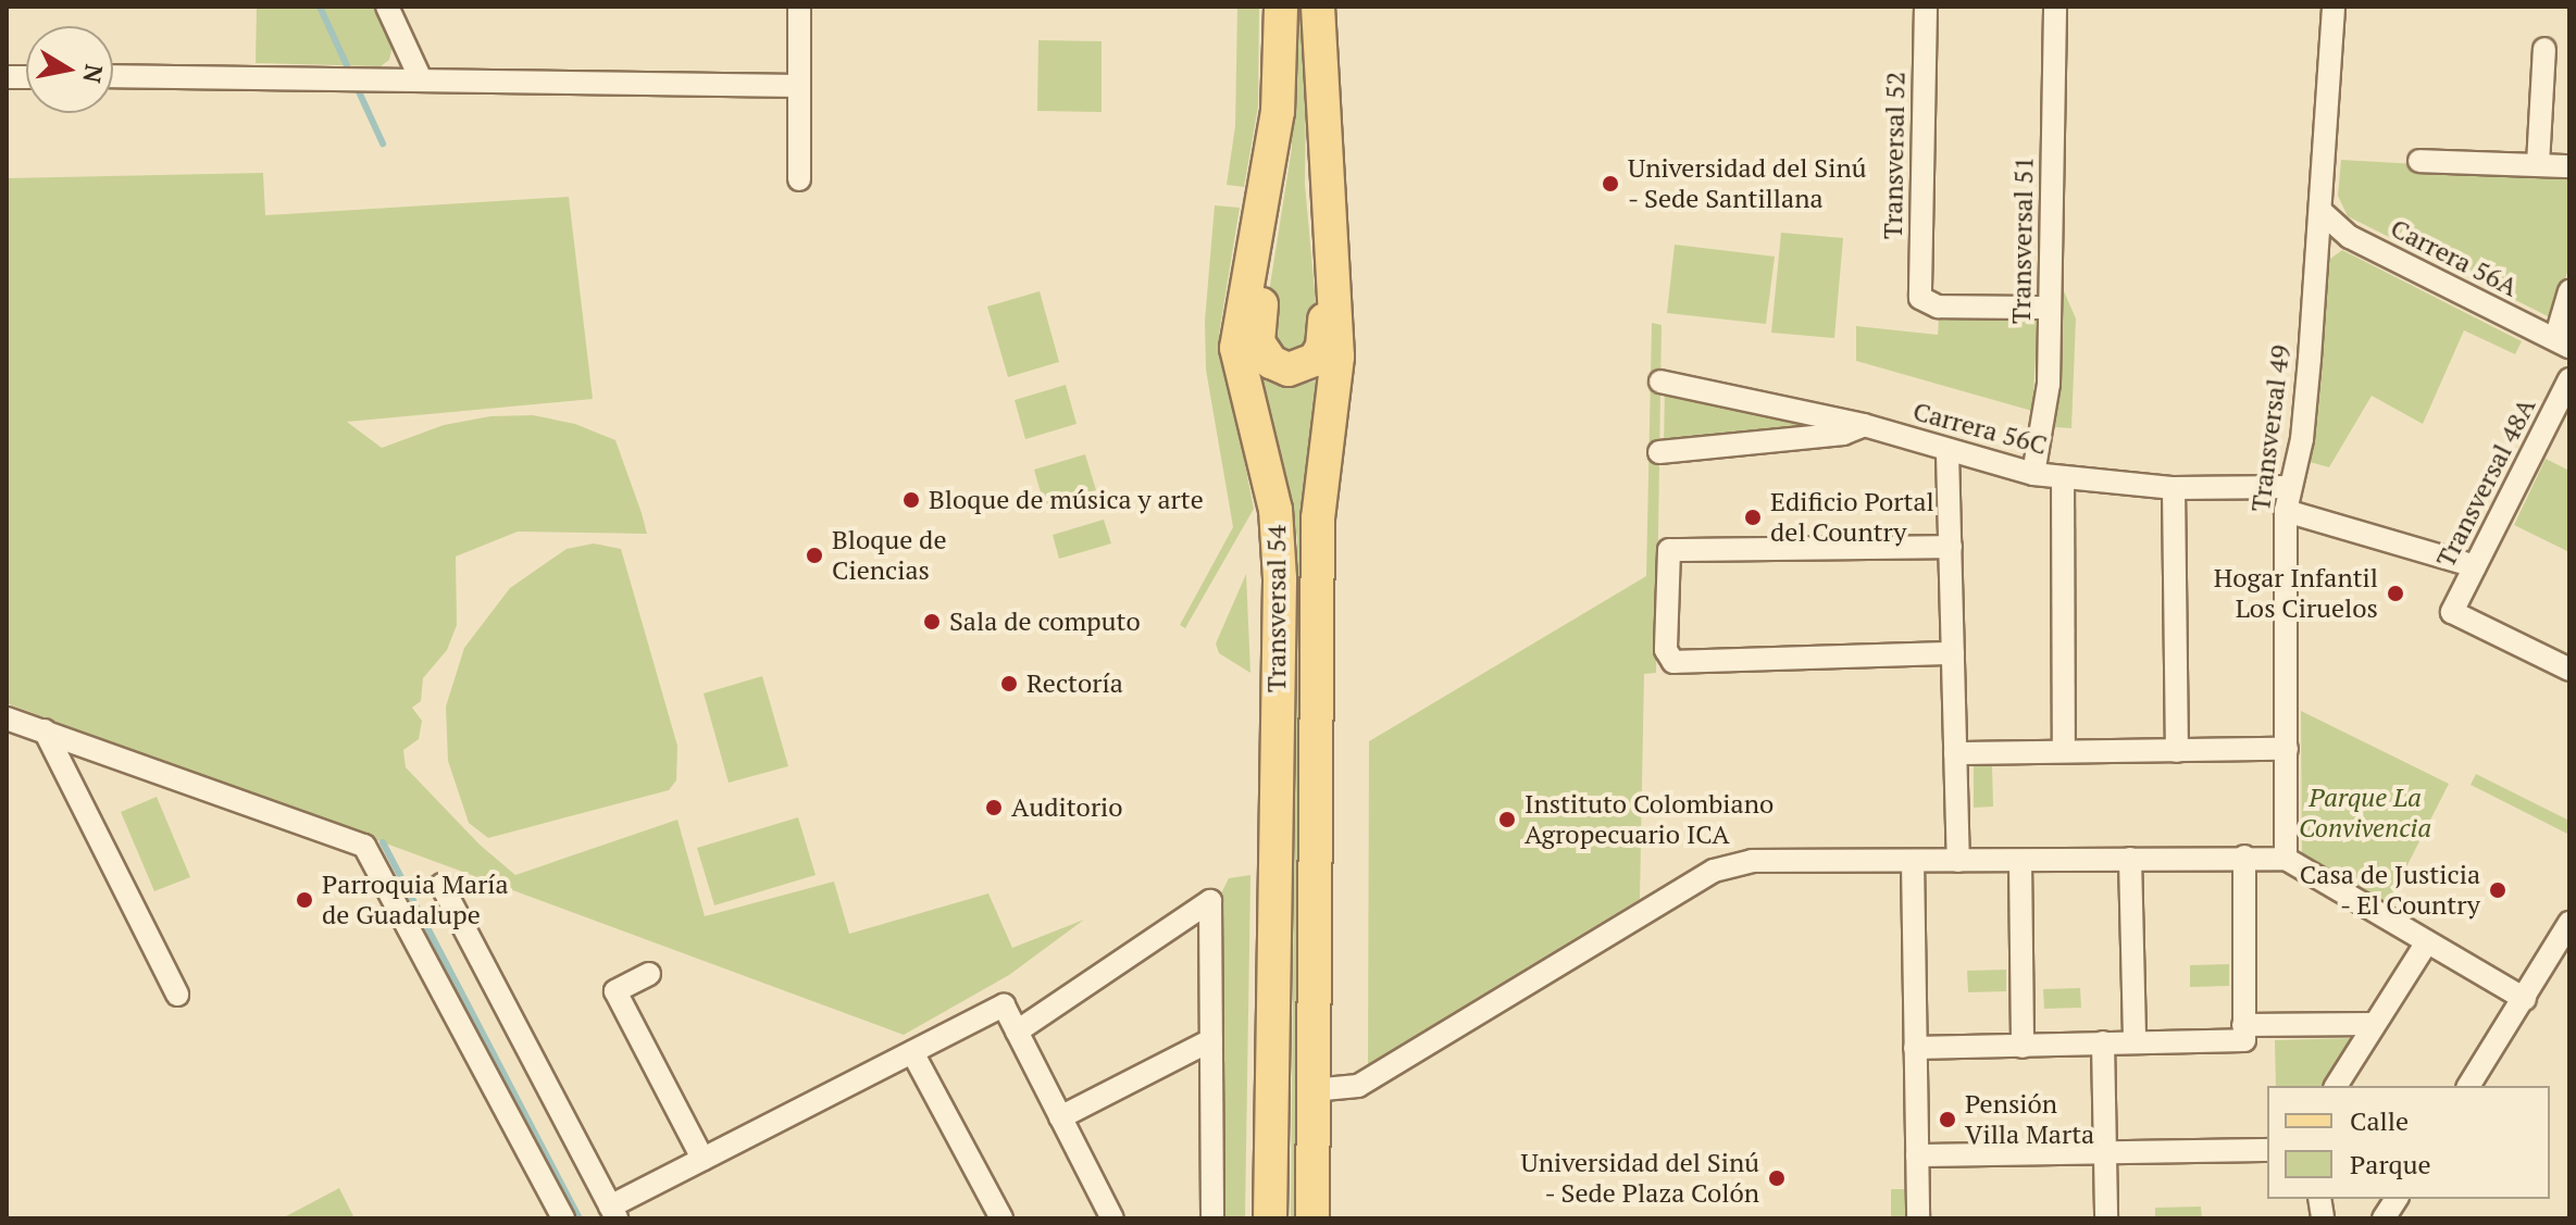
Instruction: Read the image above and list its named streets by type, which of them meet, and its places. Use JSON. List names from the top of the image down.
{
  "streets": {
    "main road": ["Transversal 54"],
    "street": [
      "Transversal 52",
      "Transversal 51",
      "Carrera 56A",
      "Carrera 56C",
      "Transversal 49",
      "Transversal 48A"
    ]
  },
  "crossings": [
    ["Transversal 52", "Transversal 51"],
    ["Transversal 51", "Carrera 56C"],
    ["Carrera 56A", "Transversal 49"],
    ["Carrera 56C", "Transversal 49"]
  ],
  "parks": ["Parque La Convivencia"],
  "places": [
    "Universidad del Sinú - Sede Santillana",
    "Bloque de música y arte",
    "Edificio Portal del Country",
    "Bloque de Ciencias",
    "Hogar Infantil Los Ciruelos",
    "Sala de computo",
    "Rectoría",
    "Auditorio",
    "Instituto Colombiano Agropecuario ICA",
    "Casa de Justicia - El Country",
    "Parroquia María de Guadalupe",
    "Pensión Villa Marta",
    "Universidad del Sinú - Sede Plaza Colón"
  ],
  "legend": ["Calle", "Parque"],
  "north": "right"
}
